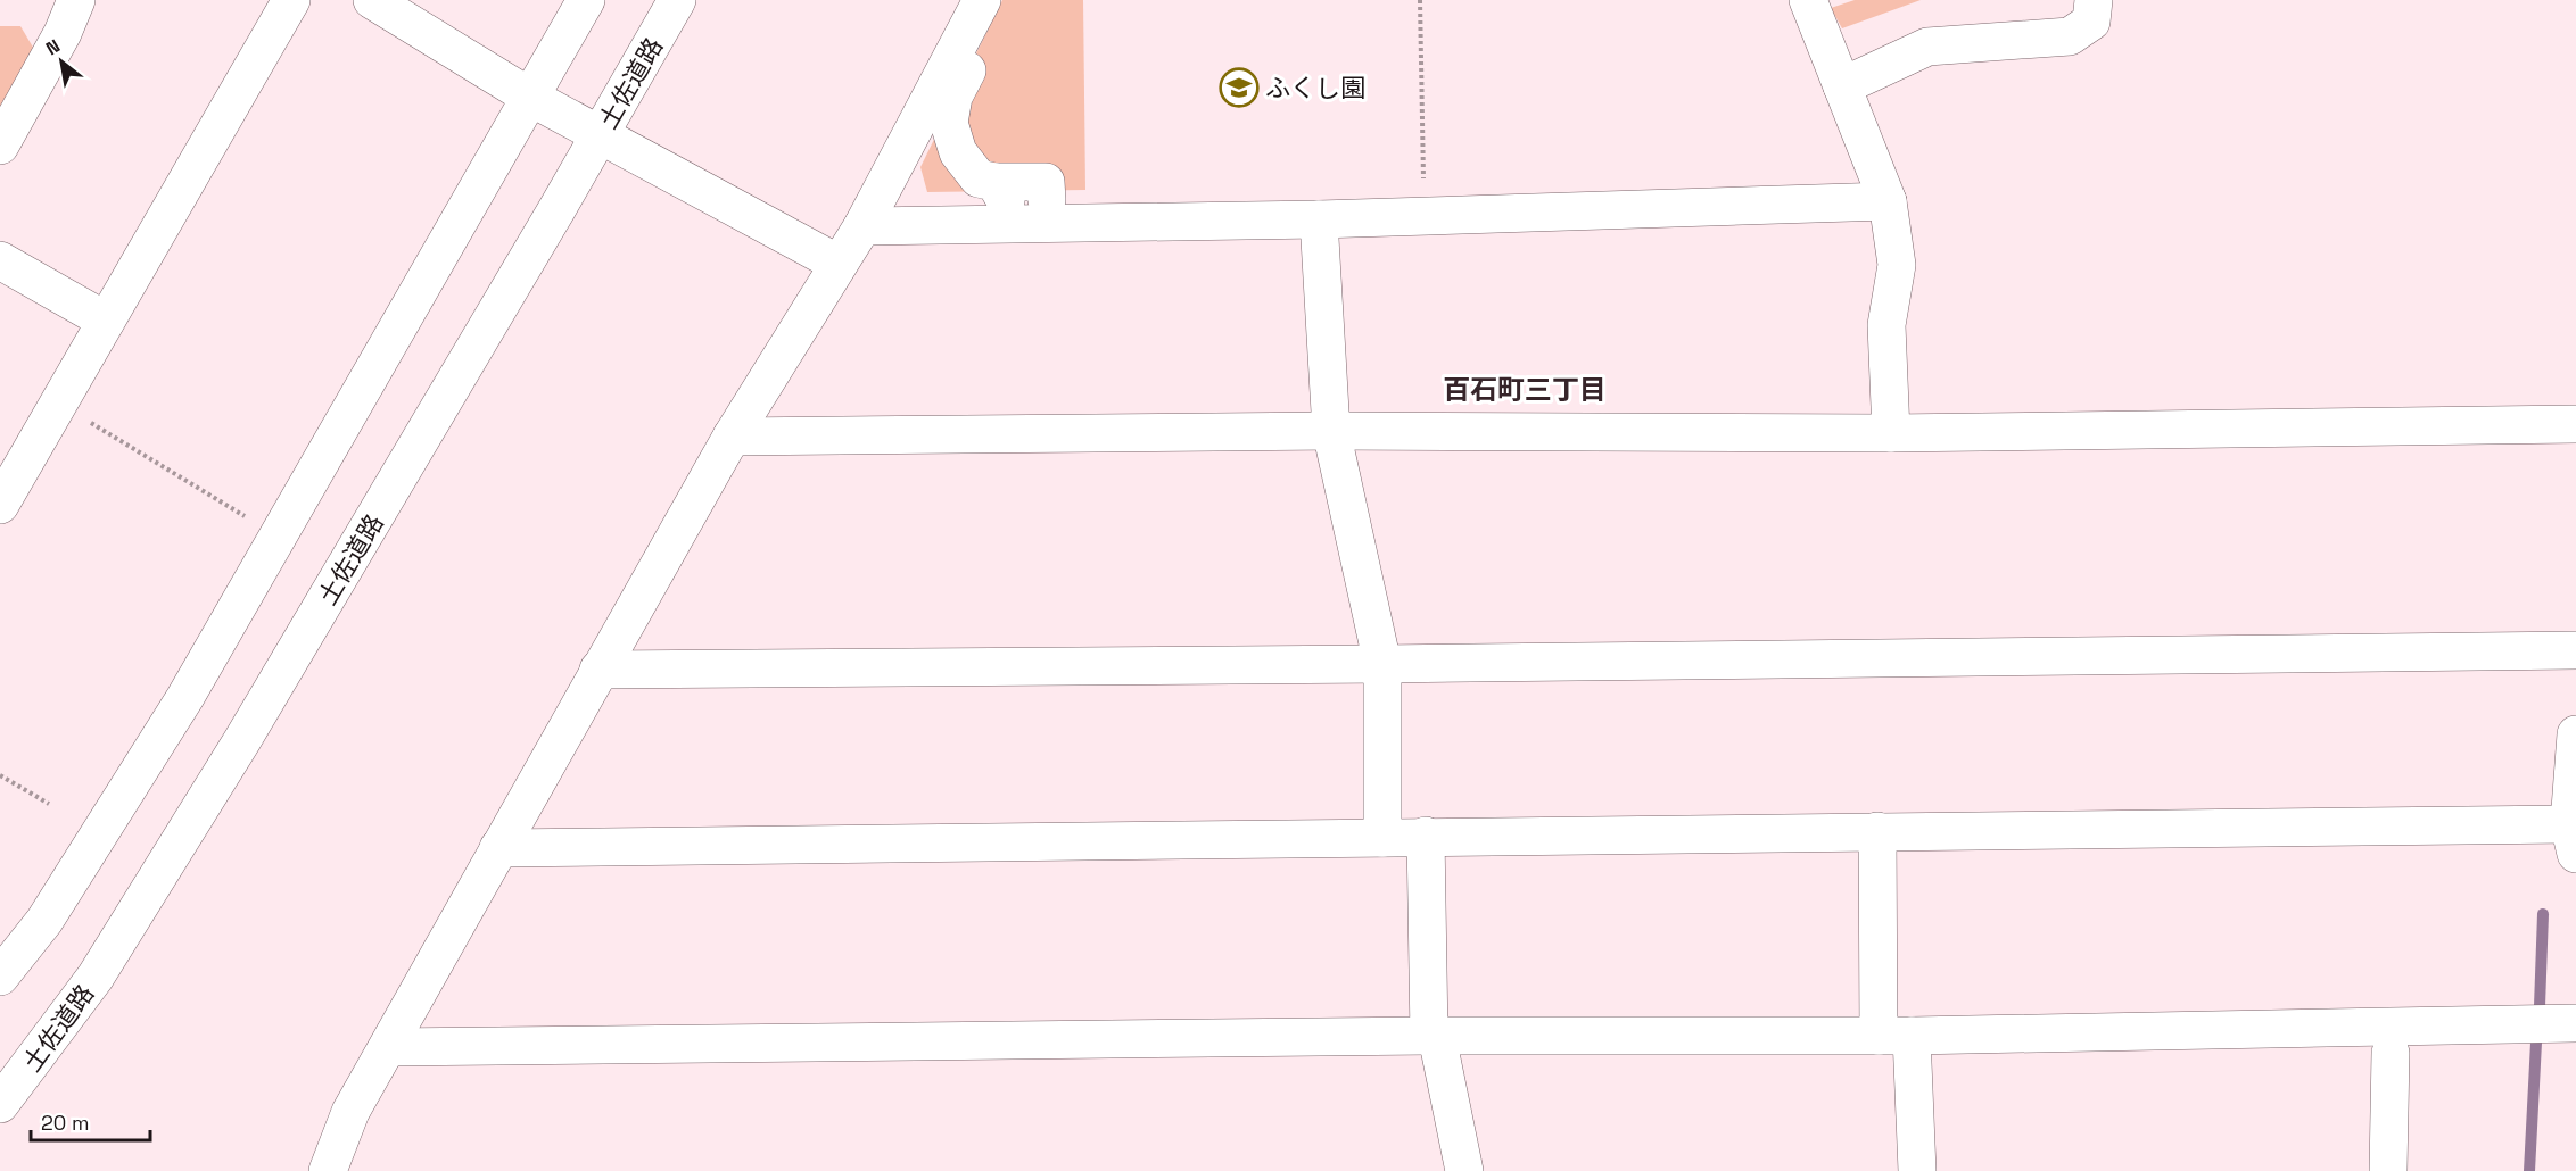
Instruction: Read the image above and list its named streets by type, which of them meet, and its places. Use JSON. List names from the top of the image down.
{
  "streets": {
    "main road": ["土佐道路"]
  },
  "districts": ["百石町三丁目"],
  "places": {
    "school or university": ["ふくし園"]
  },
  "scale_bar": "20 m",
  "north": "top left"
}
